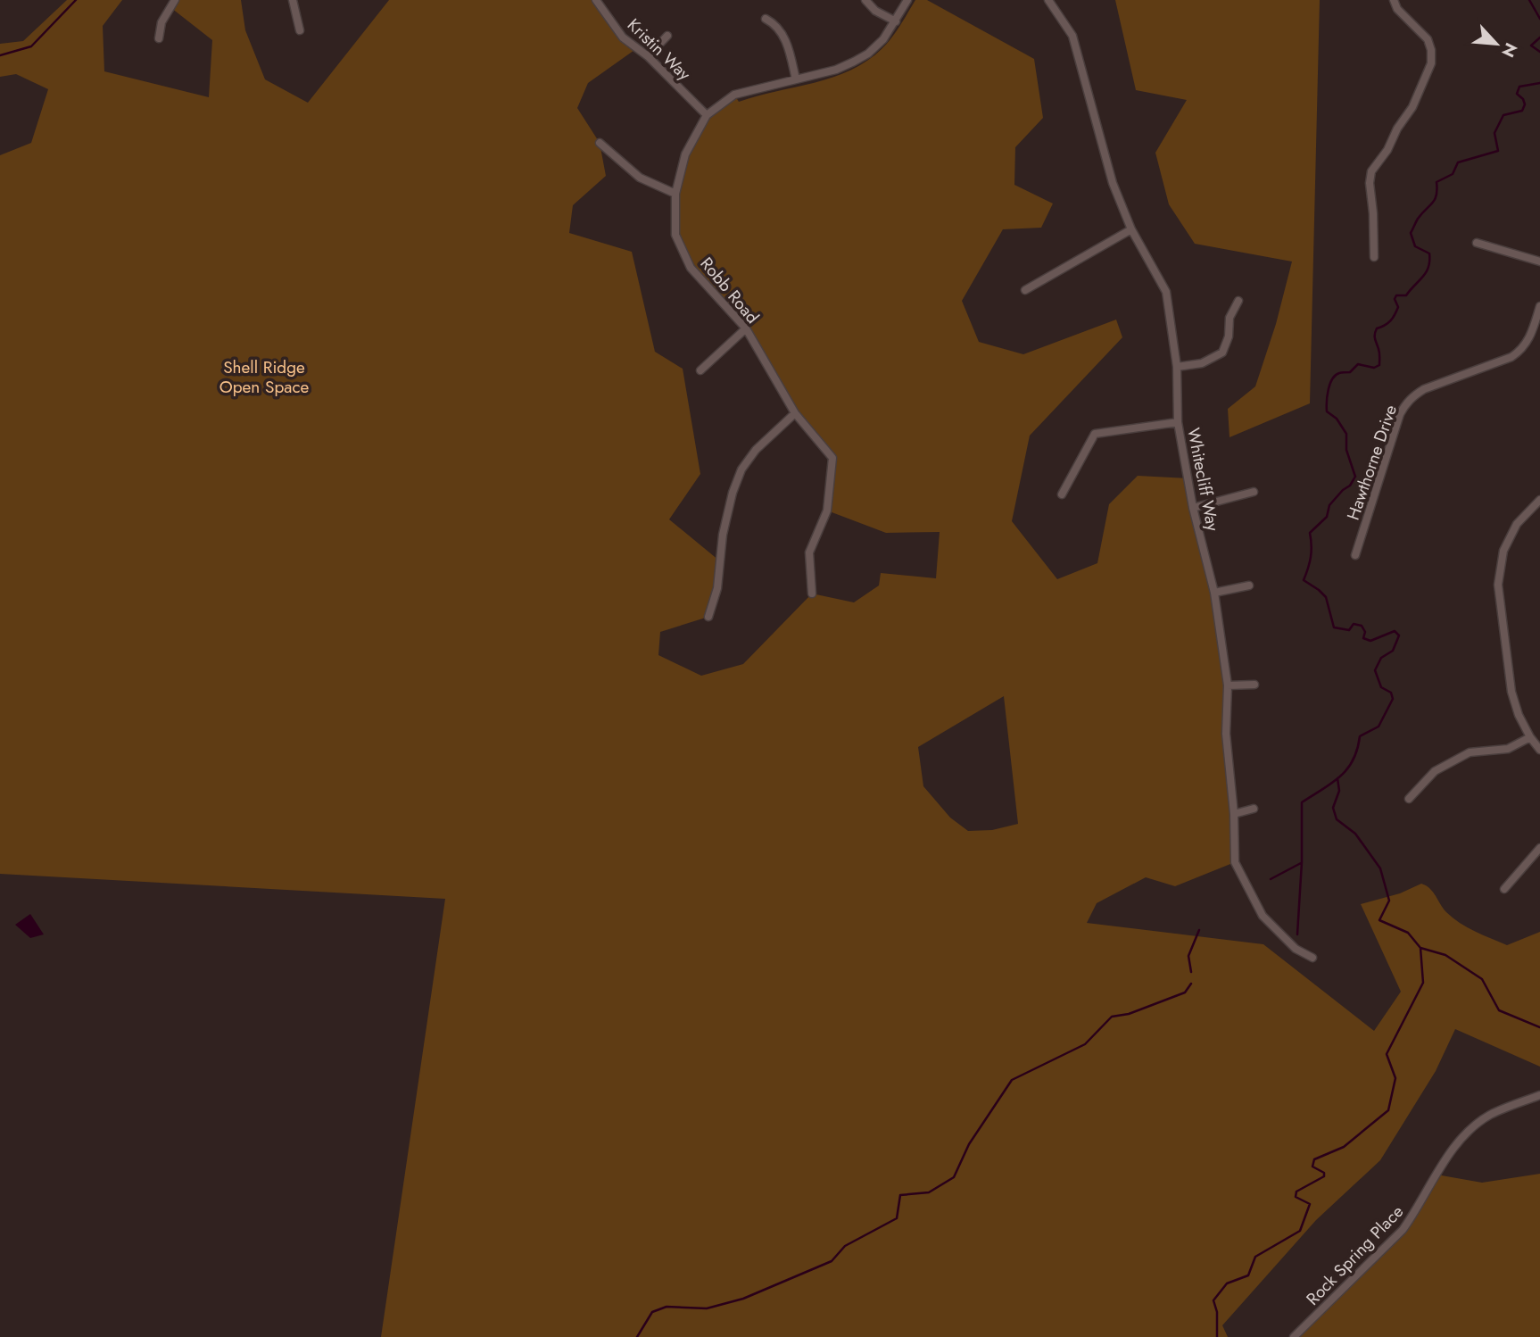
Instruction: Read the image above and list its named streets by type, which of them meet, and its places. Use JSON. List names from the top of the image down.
{
  "streets": {
    "street": [
      "Kristin Way",
      "Robb Road",
      "Hawthorne Drive",
      "Whitecliff Way",
      "Rock Spring Place"
    ]
  },
  "crossings": [
    ["Kristin Way", "Robb Road"]
  ],
  "parks": ["Shell Ridge Open Space"],
  "north": "bottom right"
}
